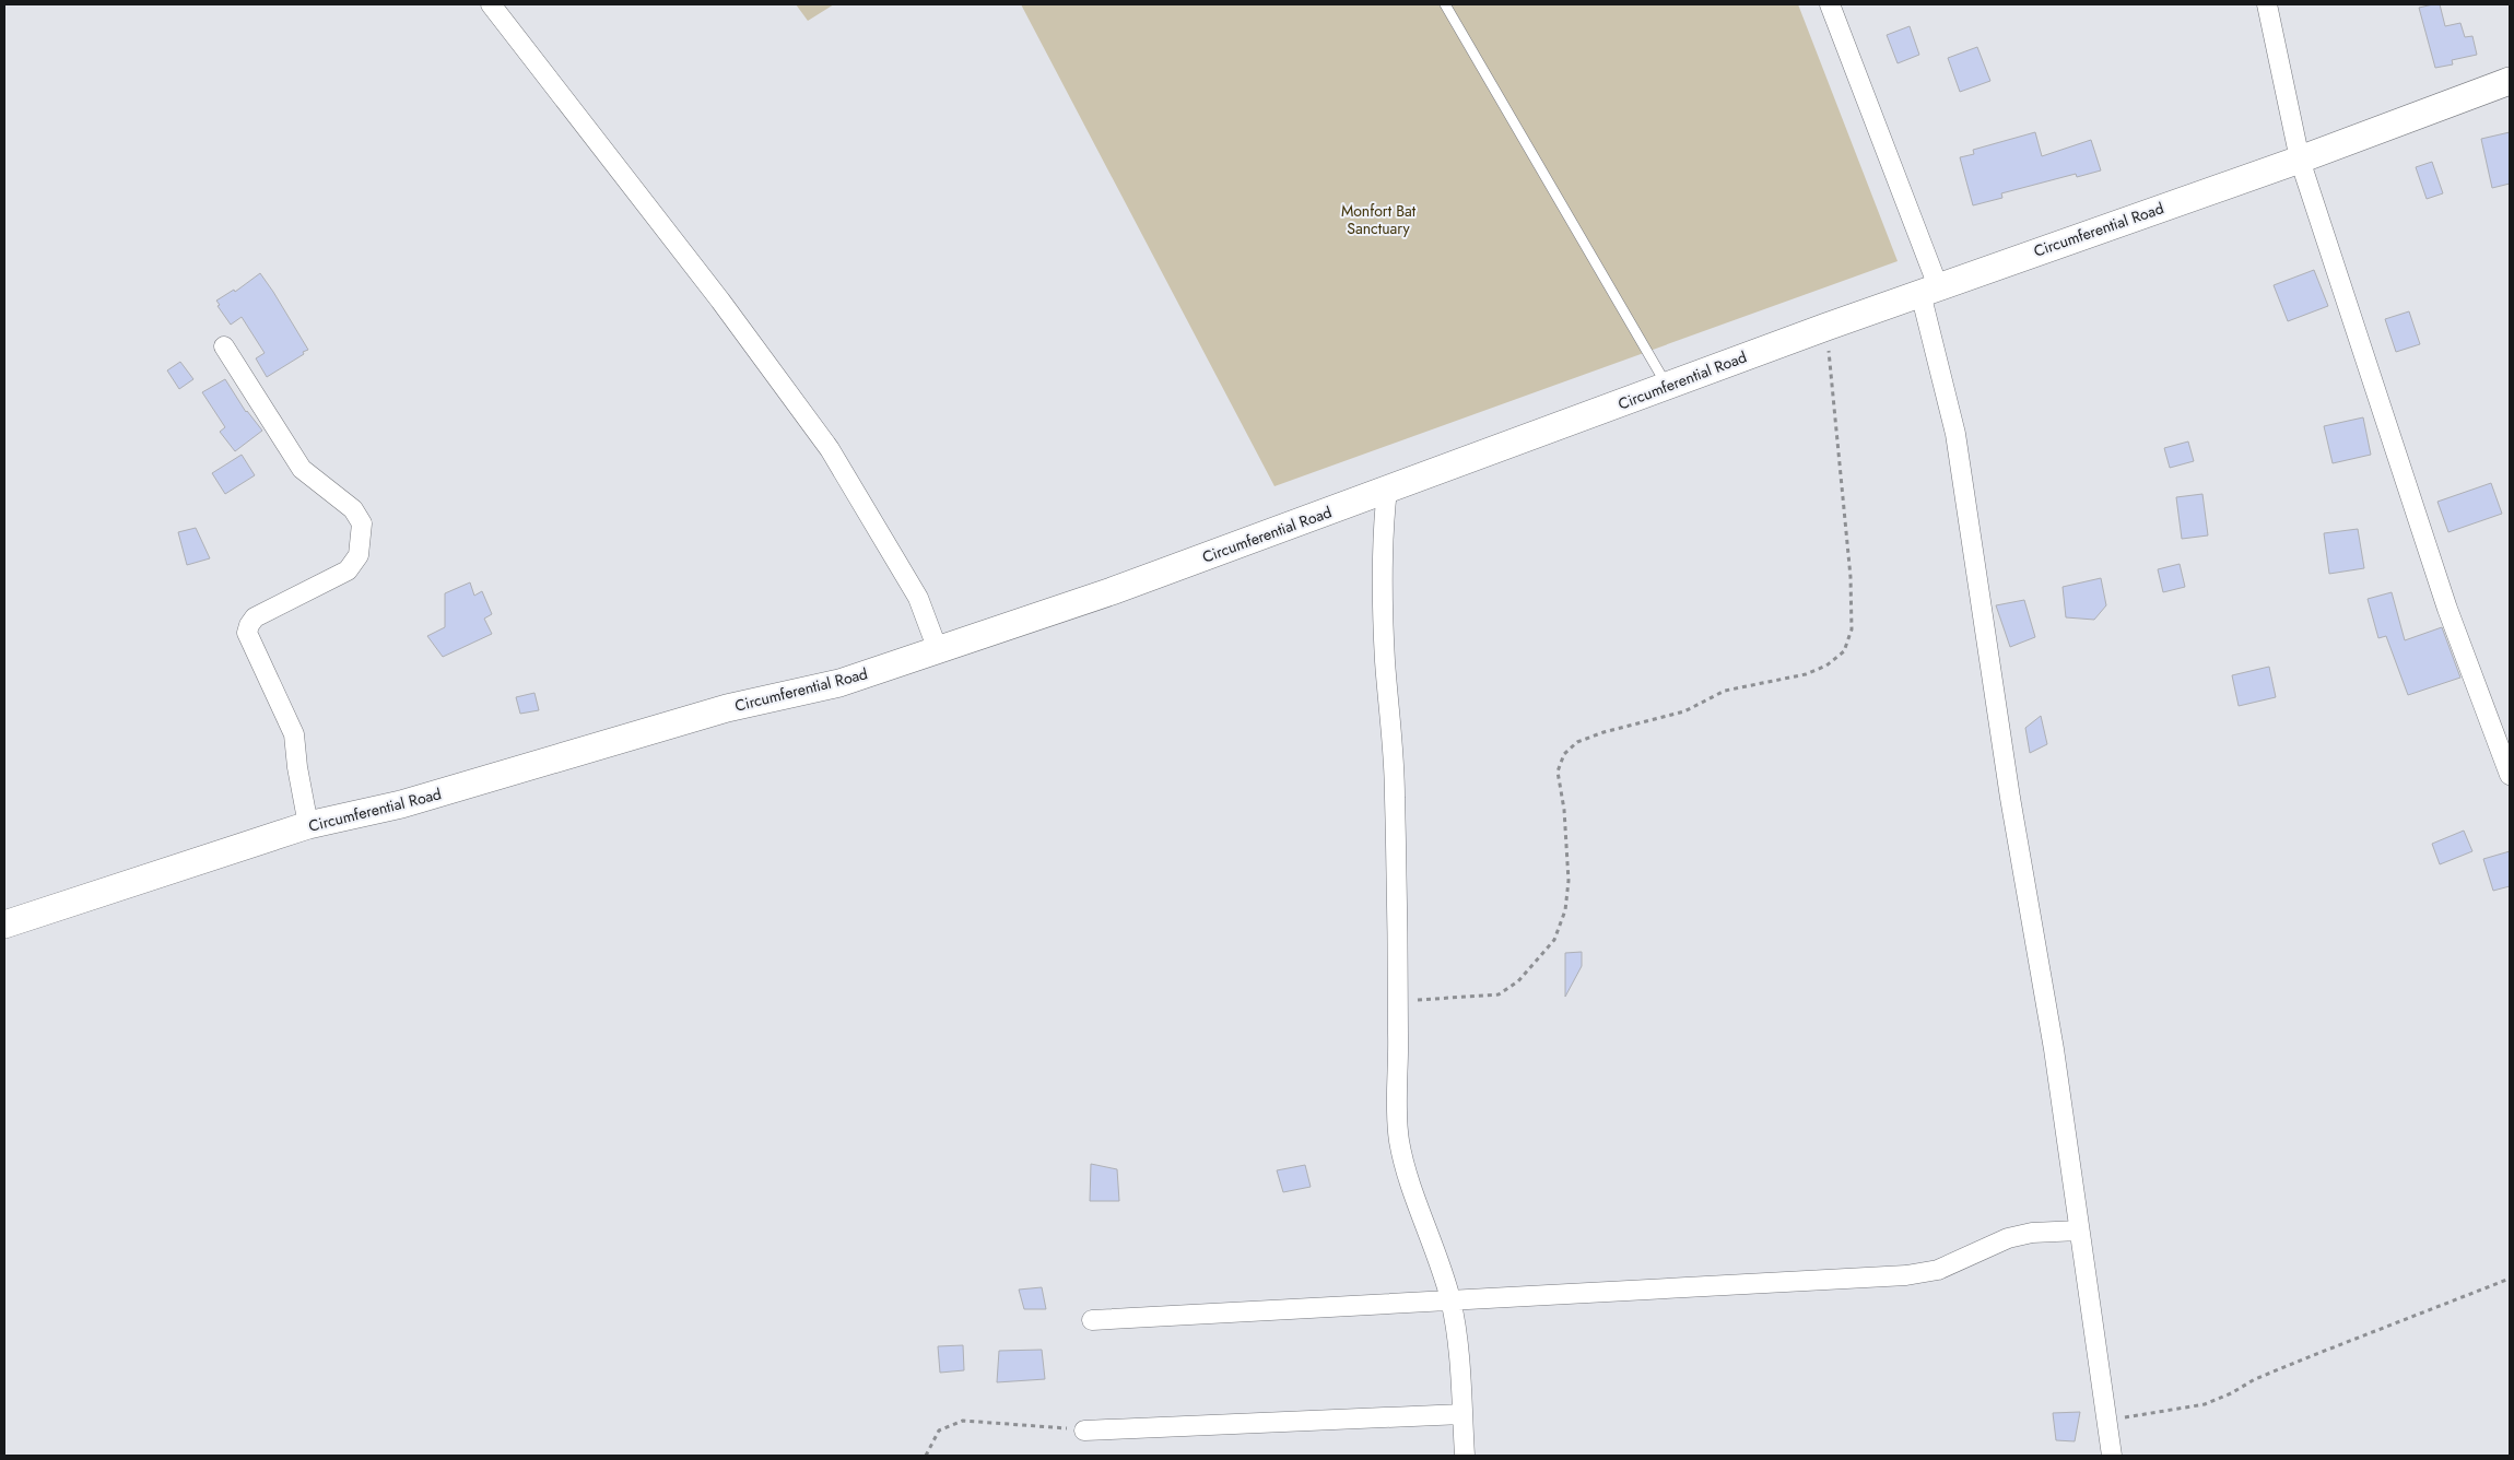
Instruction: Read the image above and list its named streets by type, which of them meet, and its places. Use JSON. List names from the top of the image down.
{
  "streets": {
    "main road": ["Circumferential Road"]
  },
  "parks": ["Monfort Bat Sanctuary"]
}
